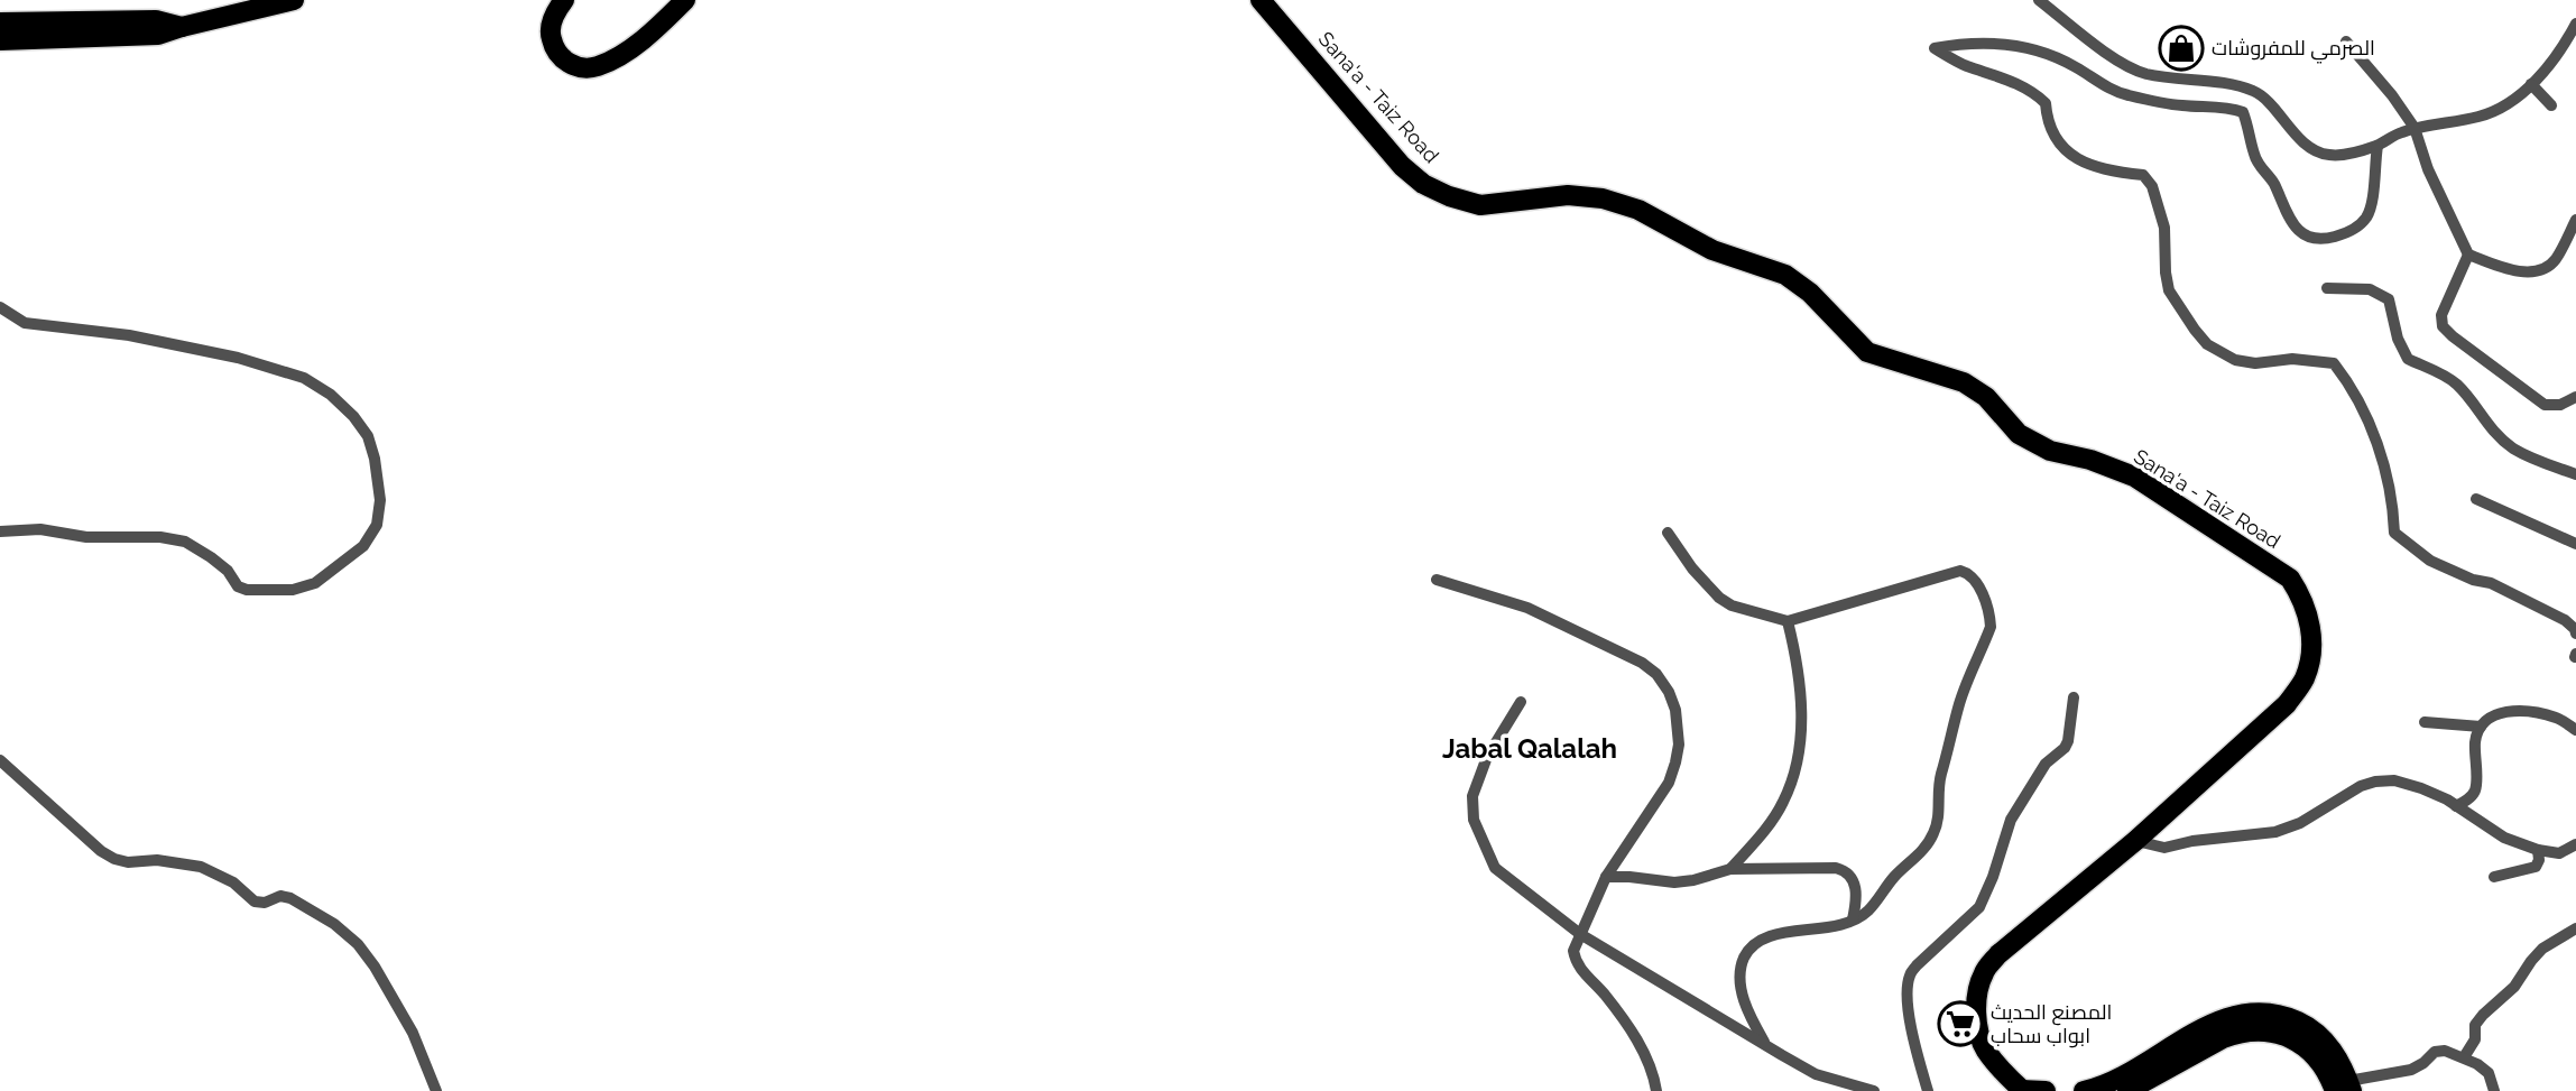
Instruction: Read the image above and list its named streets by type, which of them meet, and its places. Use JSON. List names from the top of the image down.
{
  "streets": {
    "highway": ["Sana'a - Taiz Road"]
  },
  "districts": ["Jabal Qalalah"],
  "places": {
    "shop": ["الصرمي للمفروشات"],
    "supermarket": ["المصنع الحديث ابواب سحاب"]
  }
}
